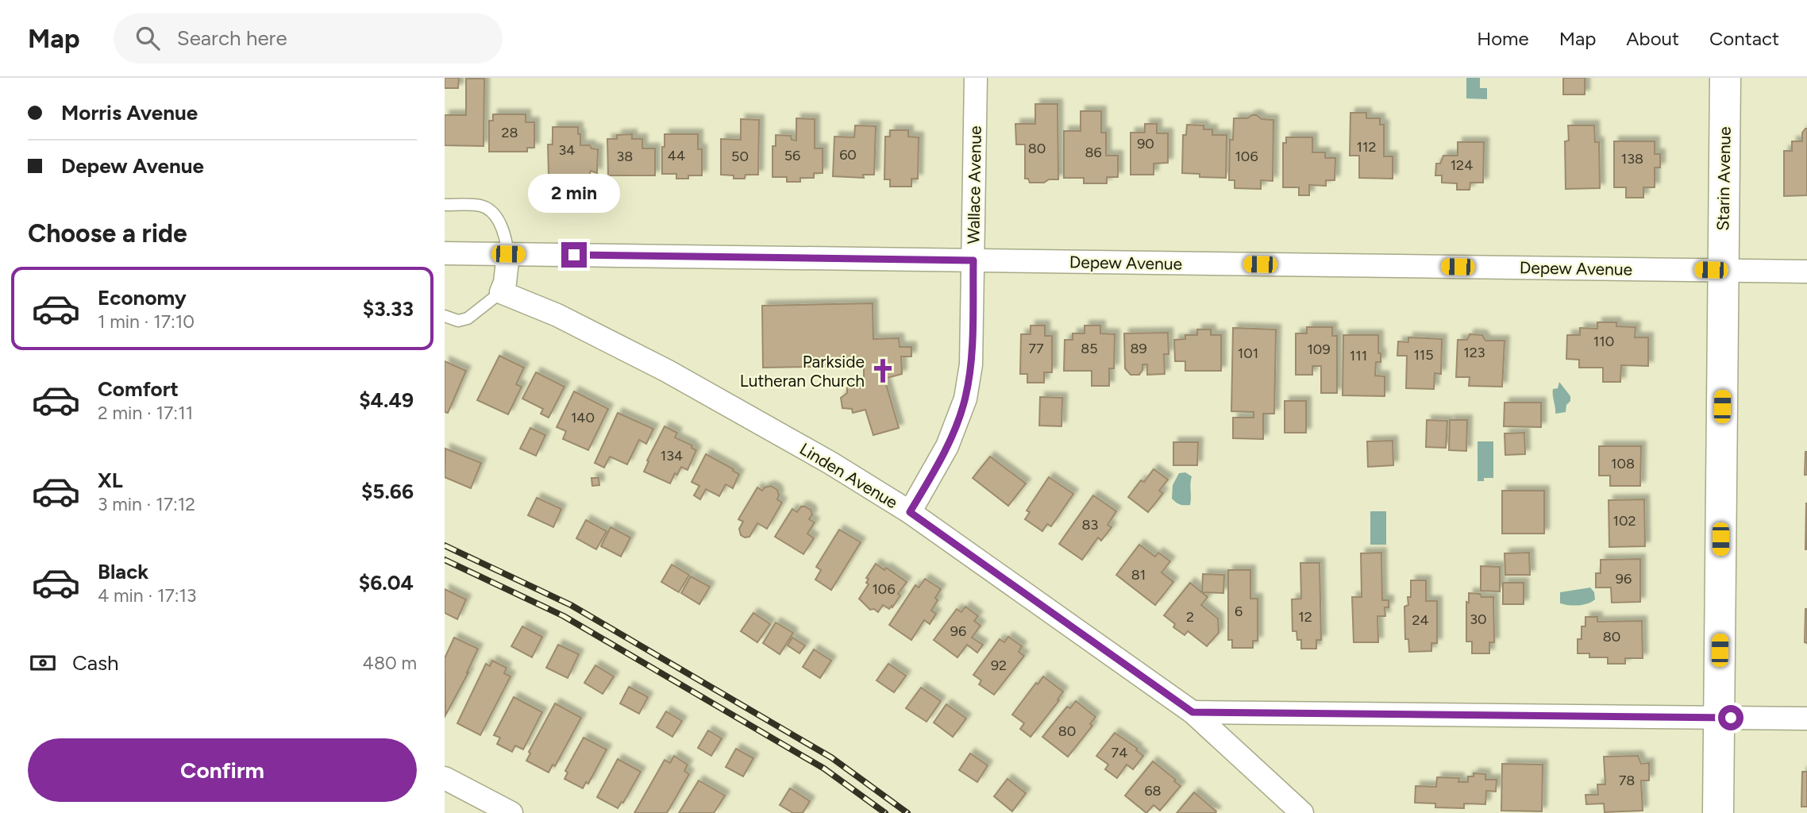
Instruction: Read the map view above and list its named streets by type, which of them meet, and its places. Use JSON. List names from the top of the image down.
{
  "streets": {
    "street": [
      "Starin Avenue",
      "Wallace Avenue",
      "Depew Avenue",
      "Linden Avenue"
    ]
  },
  "crossings": [
    ["Starin Avenue", "Depew Avenue"],
    ["Wallace Avenue", "Depew Avenue"],
    ["Wallace Avenue", "Linden Avenue"]
  ],
  "places": {
    "church": ["Parkside Lutheran Church"]
  },
  "house_numbers": [
    "28",
    "90",
    "112",
    "80",
    "34",
    "86",
    "60",
    "44",
    "56",
    "38",
    "50",
    "106",
    "138",
    "124",
    "110",
    "77",
    "85",
    "89",
    "109",
    "123",
    "101",
    "115",
    "111",
    "140",
    "134",
    "108",
    "102",
    "83",
    "81",
    "96",
    "106",
    "6",
    "2",
    "12",
    "30",
    "24",
    "96",
    "80",
    "92",
    "80",
    "74",
    "78",
    "68"
  ],
  "page": {
    "header": "Map",
    "search": "Search here",
    "nav": [
      "Home",
      "Map",
      "About",
      "Contact"
    ],
    "banner": ["Morris Avenue", "Depew Avenue"],
    "bubble": "2 min",
    "heading": "Choose a ride",
    "list": [
      {
        "name": "Economy",
        "note": "1 min · 17:10",
        "value": "$3.33"
      },
      {
        "name": "Comfort",
        "note": "2 min · 17:11",
        "value": "$4.49"
      },
      {
        "name": "XL",
        "note": "3 min · 17:12",
        "value": "$5.66"
      },
      {
        "name": "Black",
        "note": "4 min · 17:13",
        "value": "$6.04"
      }
    ],
    "pay": ["Cash", "480 m"],
    "buttons": "Confirm"
  }
}
